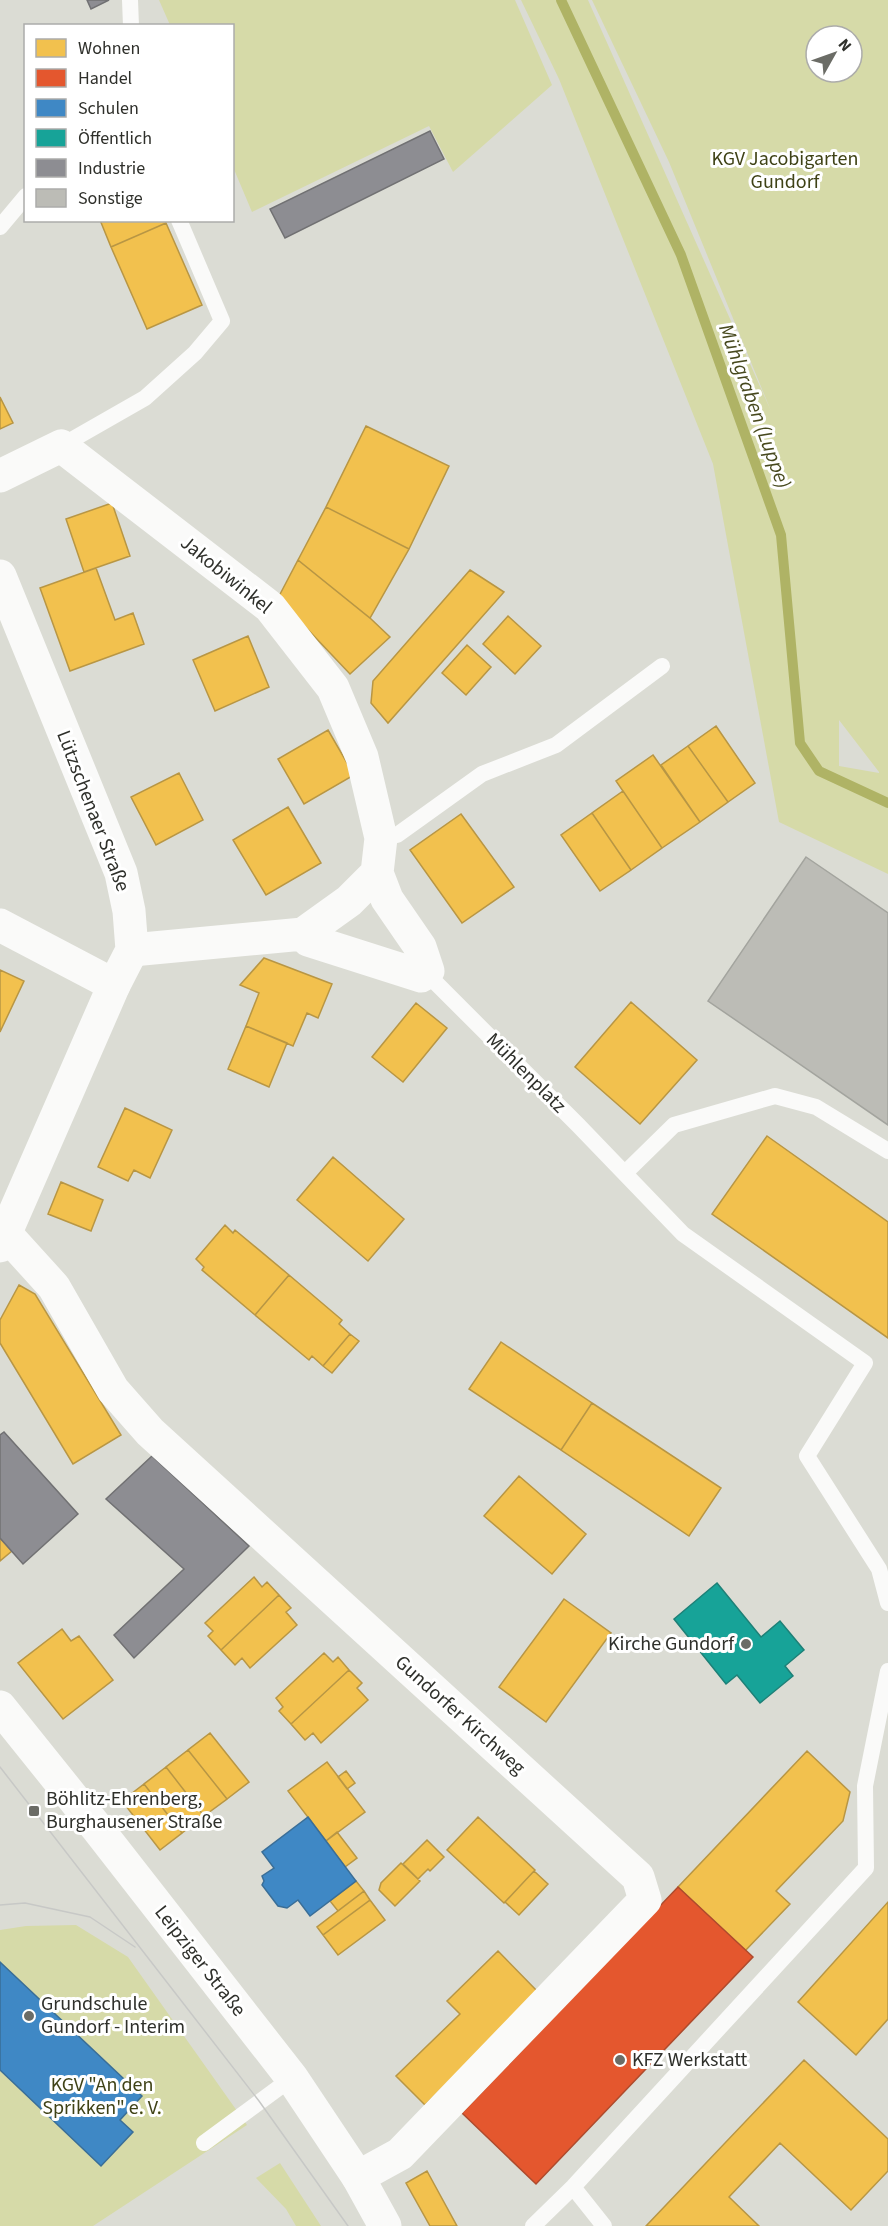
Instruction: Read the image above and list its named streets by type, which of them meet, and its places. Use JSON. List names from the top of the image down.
{
  "streets": {
    "street": [
      "Jakobiwinkel",
      "Lützschenaer Straße",
      "Gundorfer Kirchweg",
      "Leipziger Straße"
    ],
    "lane": ["Mühlenplatz"]
  },
  "crossings": [
    ["Gundorfer Kirchweg", "Leipziger Straße"]
  ],
  "water": ["Mühlgraben (Luppe)"],
  "parks": ["KGV Jacobigarten Gundorf", "KGV \"An den Sprikken\" e. V."],
  "places": {
    "other": ["Kirche Gundorf", "Grundschule Gundorf - Interim", "KFZ Werkstatt"],
    "transit": ["Böhlitz-Ehrenberg, Burghausener Straße"]
  },
  "legend": [
    "Wohnen",
    "Handel",
    "Schulen",
    "Öffentlich",
    "Industrie",
    "Sonstige"
  ],
  "north": "top right"
}
